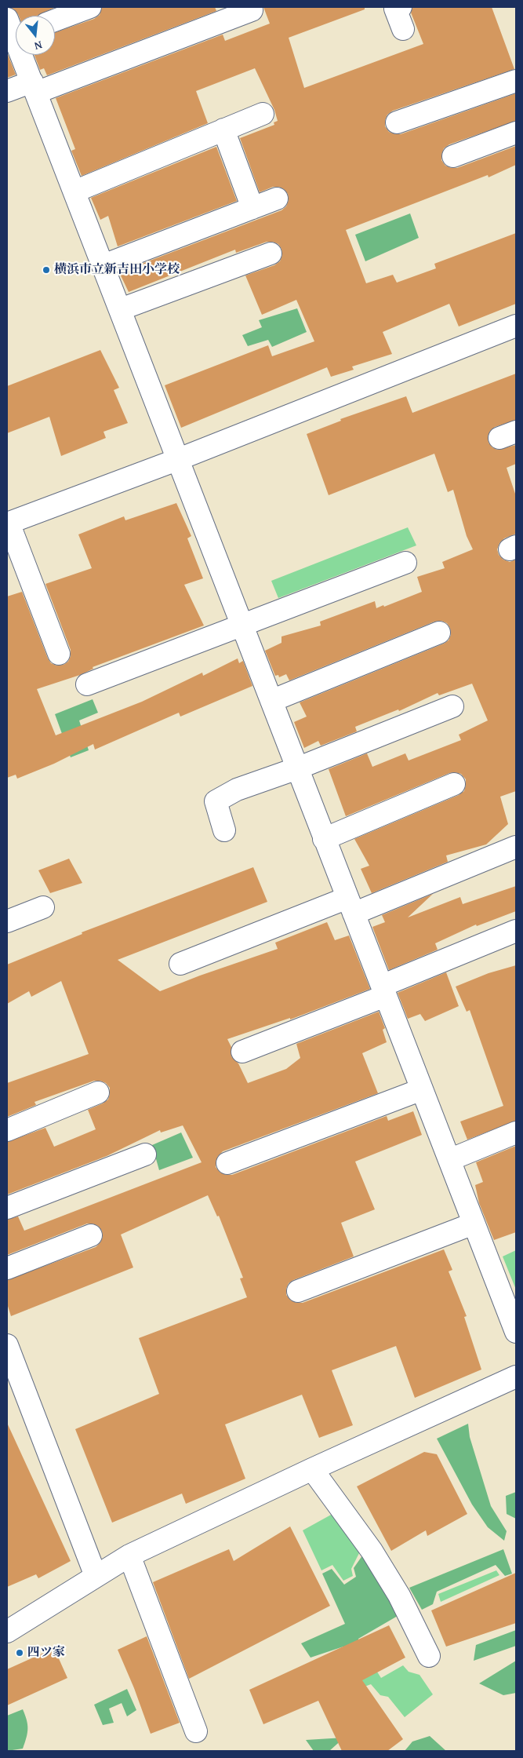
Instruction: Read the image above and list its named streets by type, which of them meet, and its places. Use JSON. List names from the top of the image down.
{
  "places": ["横浜市立新吉田小学校", "四ツ家"],
  "north": "bottom"
}
